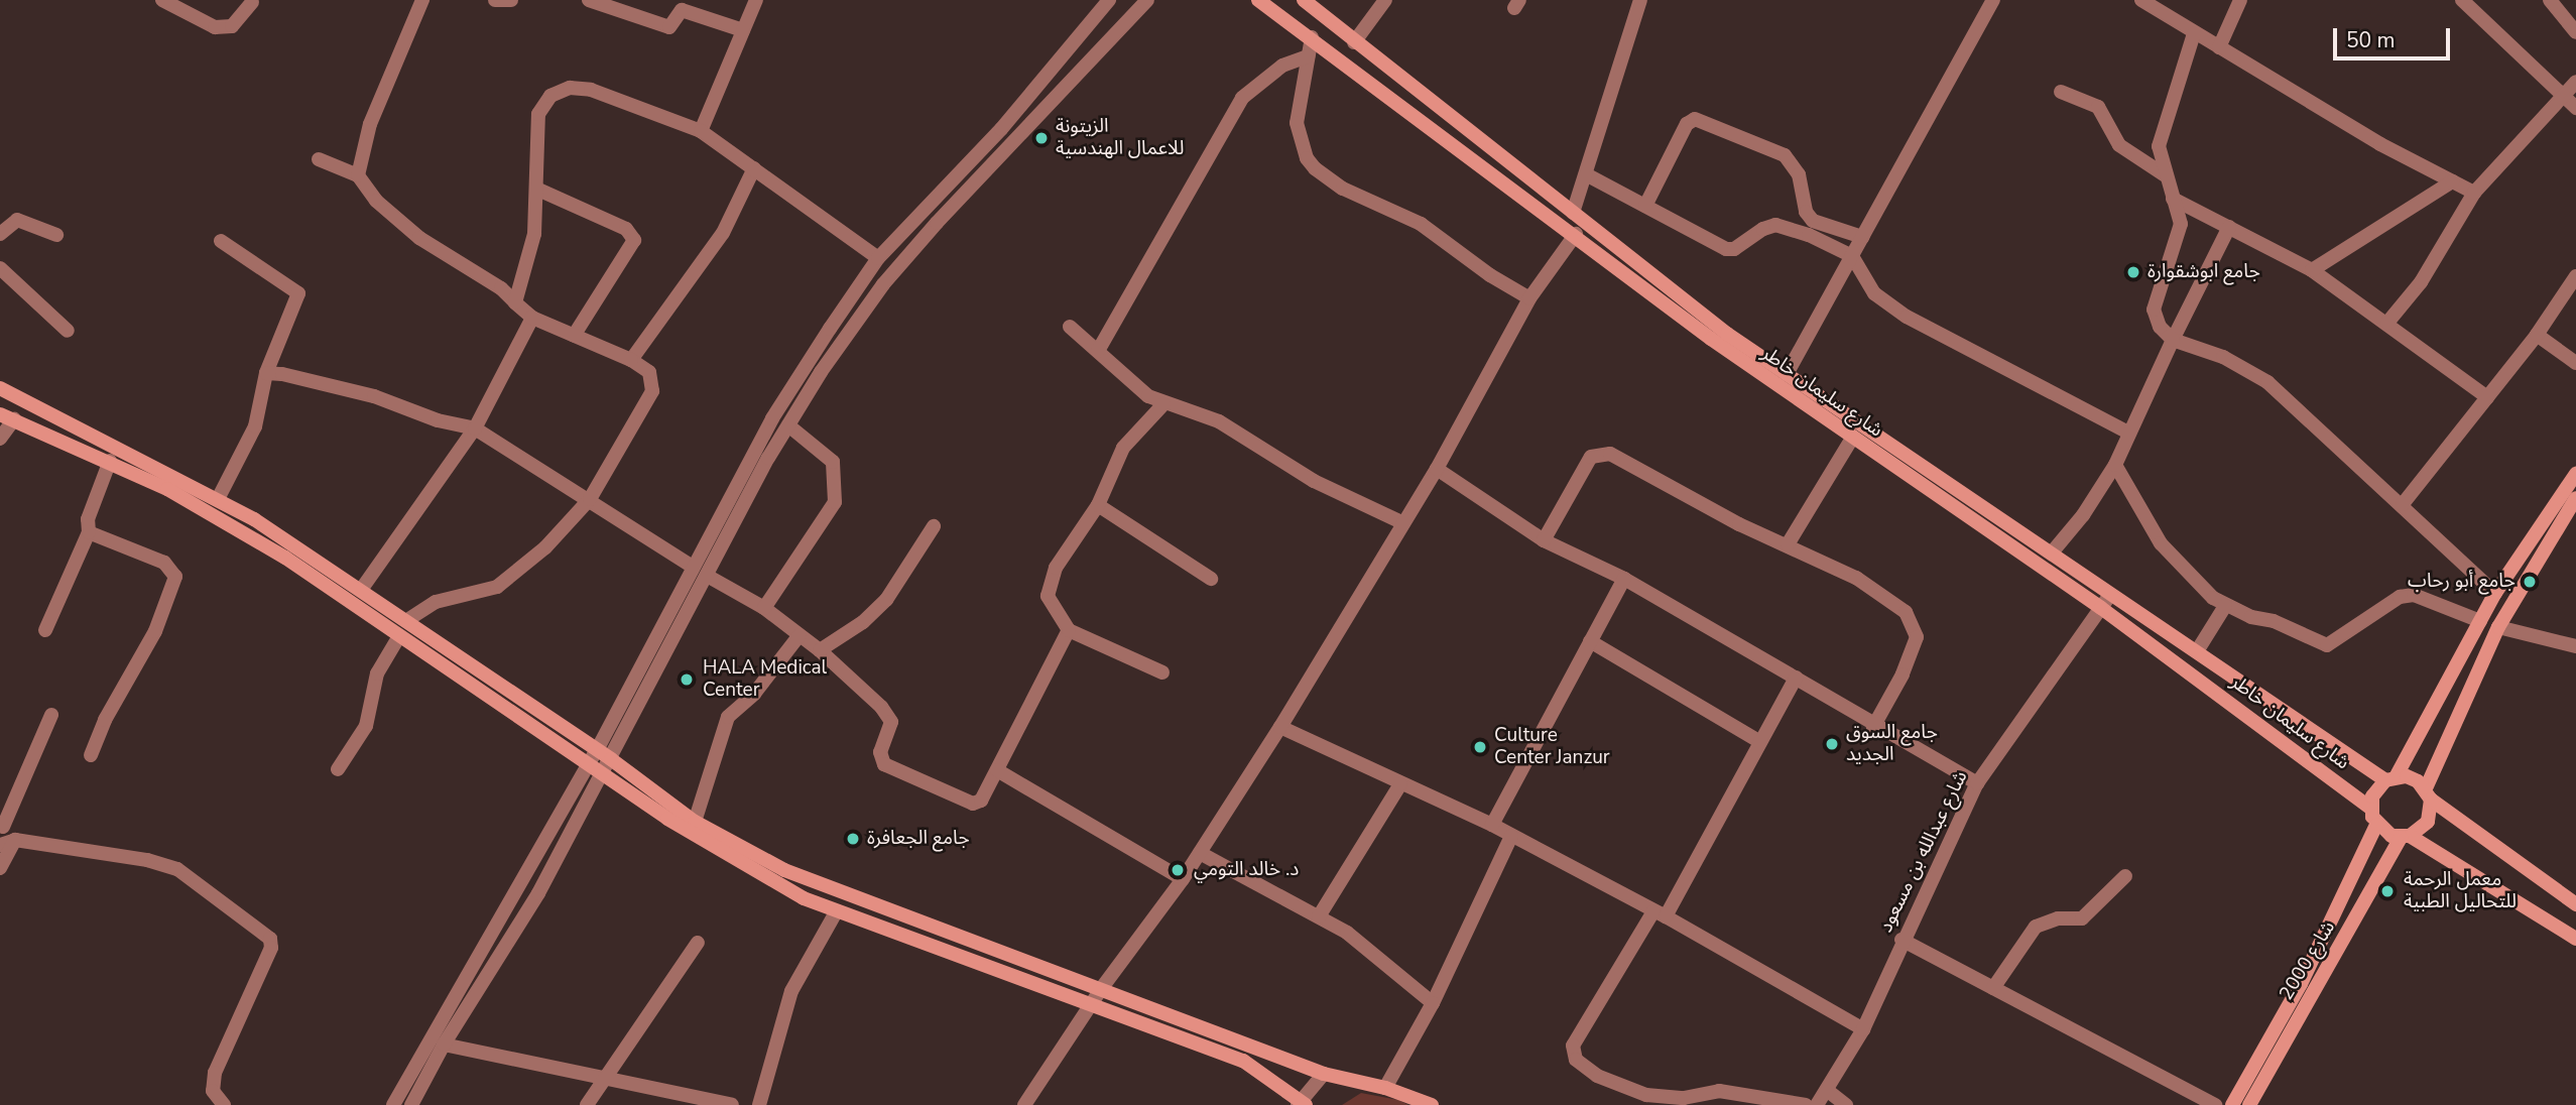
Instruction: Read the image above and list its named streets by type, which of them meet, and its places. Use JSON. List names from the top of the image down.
{
  "streets": {
    "main road": ["شارع سليمان خاطر", "شارع 2000"],
    "street": ["شارع عبدالله بن مسعود"]
  },
  "crossings": [
    ["شارع سليمان خاطر", "شارع عبدالله بن مسعود"],
    ["شارع سليمان خاطر", "شارع 2000"]
  ],
  "places": [
    "الزيتونة للاعمال الهندسية",
    "جامع ابوشقوارة",
    "جامع أبو رحاب",
    "HALA Medical Center",
    "جامع السوق الجديد",
    "Culture Center Janzur",
    "جامع الجعافرة",
    "د. خالد التومي",
    "معمل الرحمة للتحاليل الطبية"
  ],
  "scale_bar": "50 m"
}
